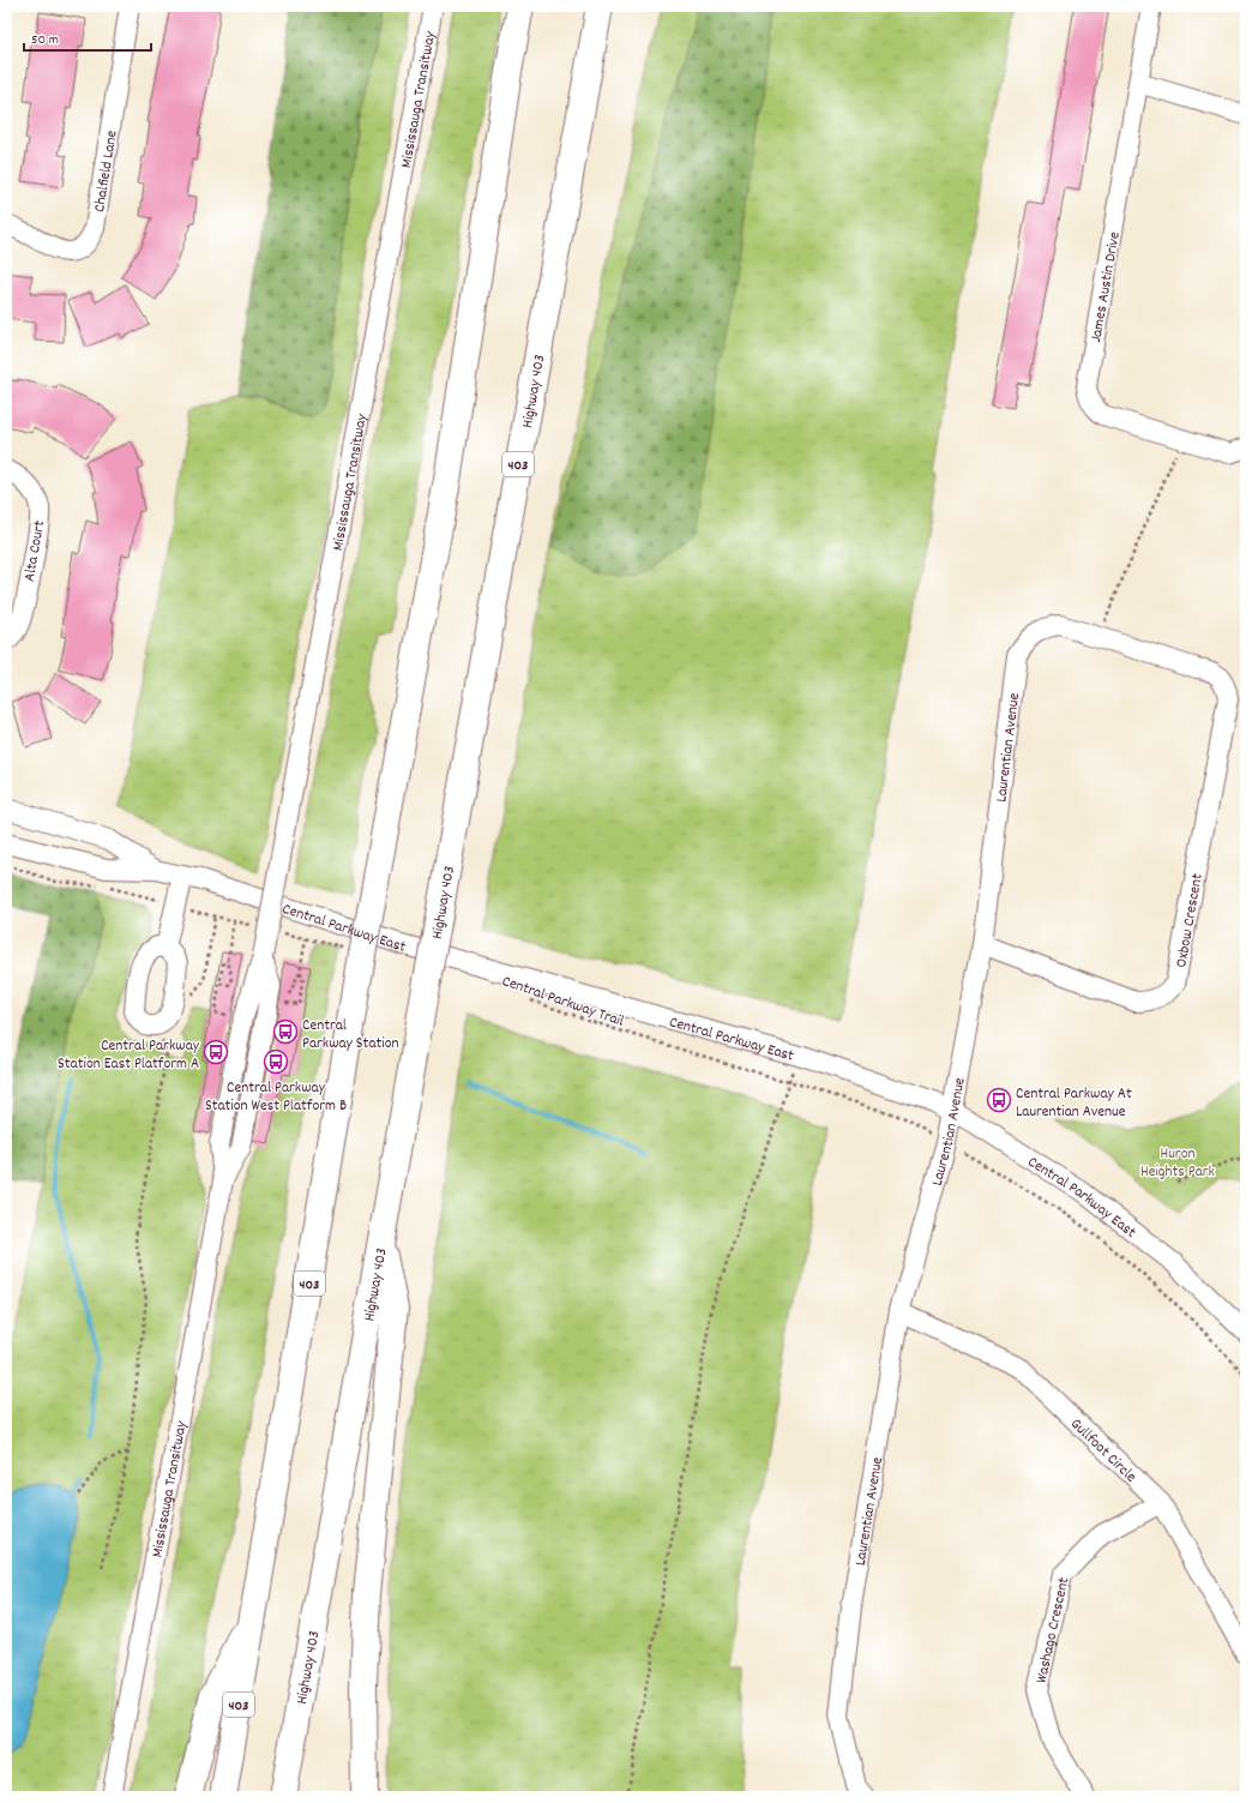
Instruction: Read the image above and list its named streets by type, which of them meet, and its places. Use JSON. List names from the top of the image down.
{
  "streets": {
    "highway": ["Highway 403", "403"],
    "street": [
      "Mississauga Transitway",
      "Chalfield Lane",
      "James Austin Drive",
      "Alta Court",
      "Laurentian Avenue",
      "Oxbow Crescent",
      "Central Parkway East",
      "Gullfoot Circle",
      "Washago Crescent"
    ],
    "path": ["Central Parkway Trail"]
  },
  "crossings": [
    ["Laurentian Avenue", "Oxbow Crescent"],
    ["Laurentian Avenue", "Central Parkway East"],
    ["Laurentian Avenue", "Gullfoot Circle"],
    ["Gullfoot Circle", "Washago Crescent"]
  ],
  "parks": ["Huron Heights Park"],
  "places": {
    "bus stop": [
      "Central Parkway Station",
      "Central Parkway Station East Platform A",
      "Central Parkway Station West Platform B",
      "Central Parkway At Laurentian Avenue"
    ]
  },
  "scale_bar": "50 m"
}
